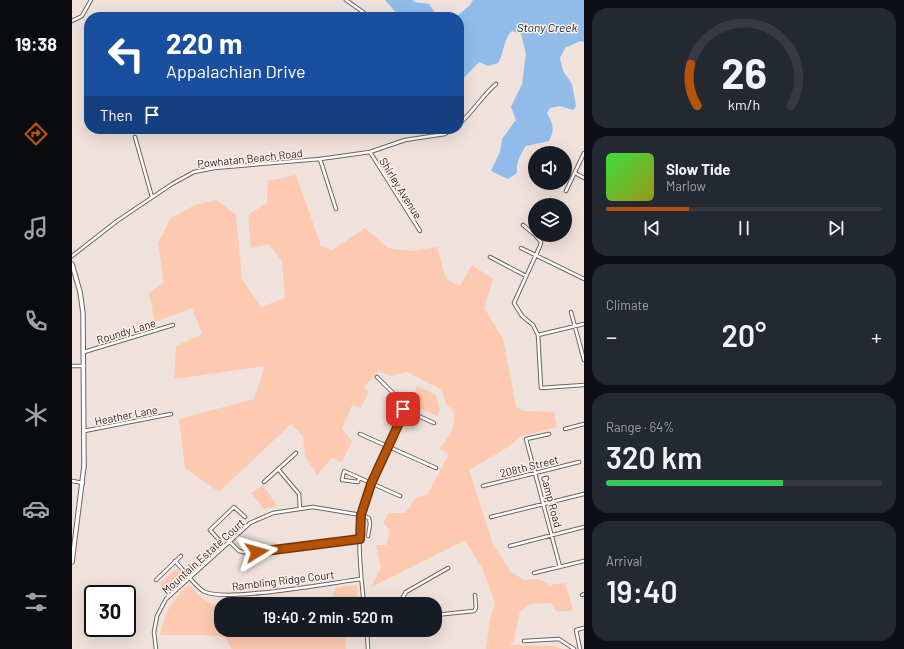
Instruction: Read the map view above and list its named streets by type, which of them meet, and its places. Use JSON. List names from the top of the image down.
{
  "streets": {
    "street": [
      "Powhatan Beach Road",
      "Shirley Avenue",
      "Roundy Lane",
      "Heather Lane",
      "208th Street",
      "Camp Road",
      "Mountain Estate Court",
      "Rambling Ridge Court"
    ]
  },
  "crossings": [
    ["Powhatan Beach Road", "Shirley Avenue"],
    ["208th Street", "Camp Road"],
    ["Mountain Estate Court", "Rambling Ridge Court"]
  ],
  "water": ["Stony Creek"],
  "page": {
    "tabs": "19:38",
    "turn": ["220 m", "Appalachian Drive"],
    "then": "Then",
    "song": ["Slow Tide", "Marlow"],
    "tile": [
      "Climate",
      ["Range · 64%", "320 km"],
      ["Arrival", "19:40"]
    ],
    "heat": ["−", "20°", "+"],
    "limit": "30",
    "trip": "19:40 · 2 min · 520 m",
    "gauge": ["26", "km/h"]
  }
}
